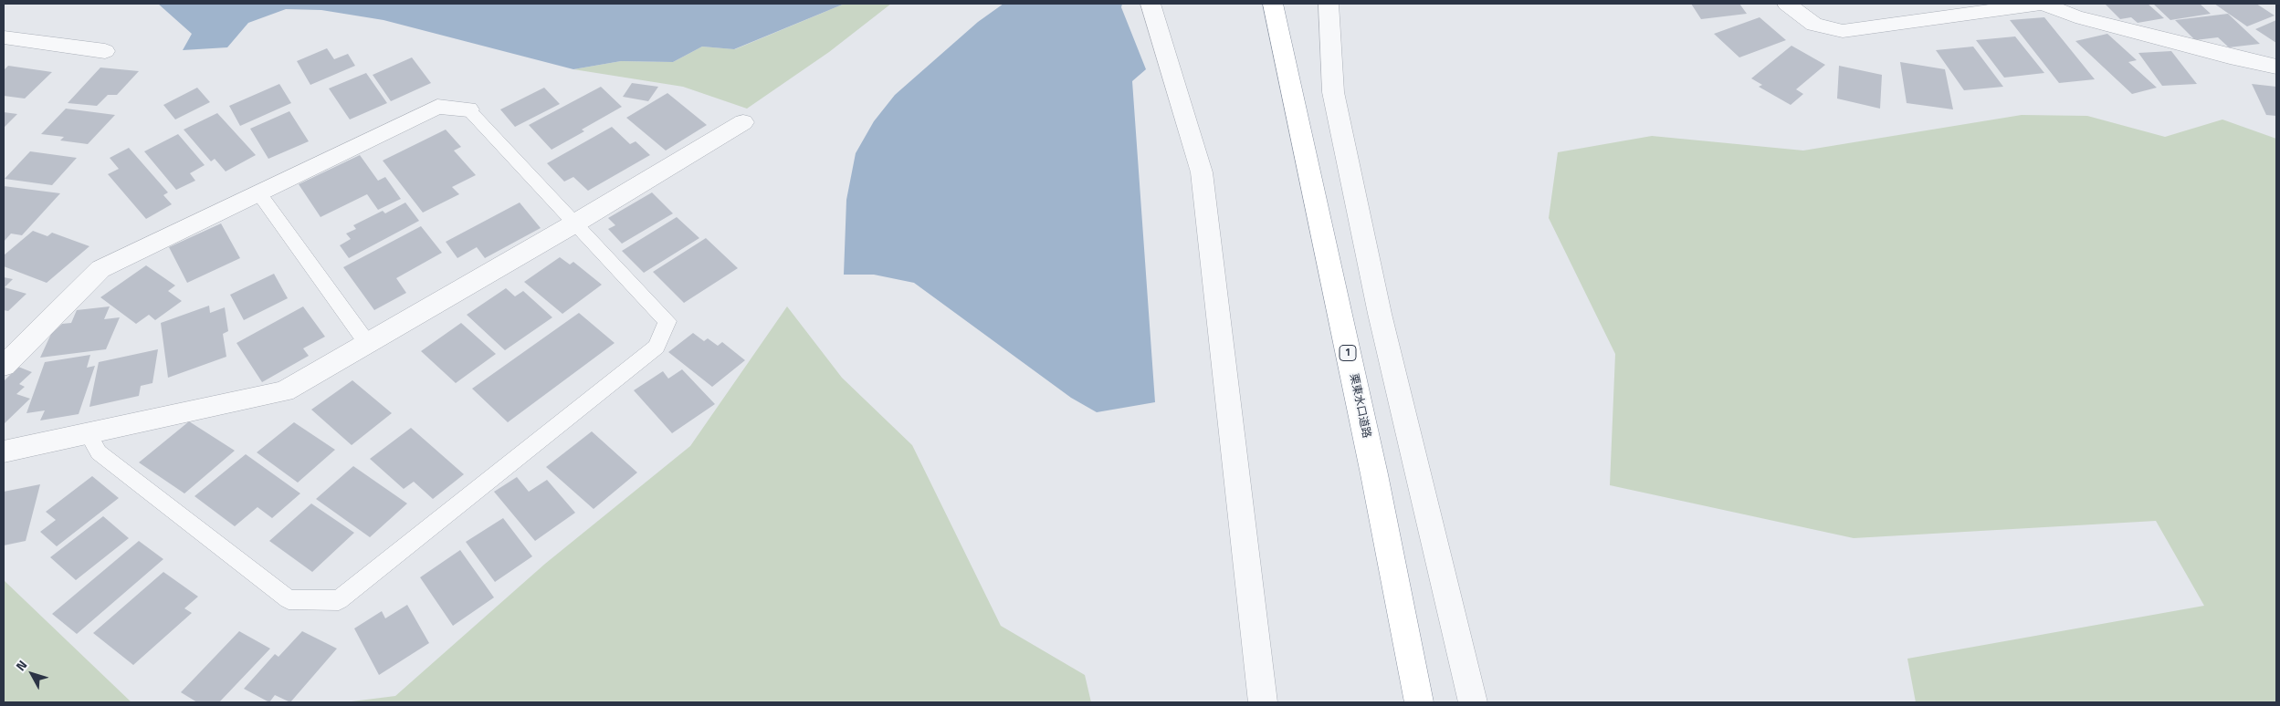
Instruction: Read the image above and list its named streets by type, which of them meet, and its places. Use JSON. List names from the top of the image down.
{
  "streets": {
    "highway": ["1", "栗東水口道路"]
  },
  "north": "top left"
}
